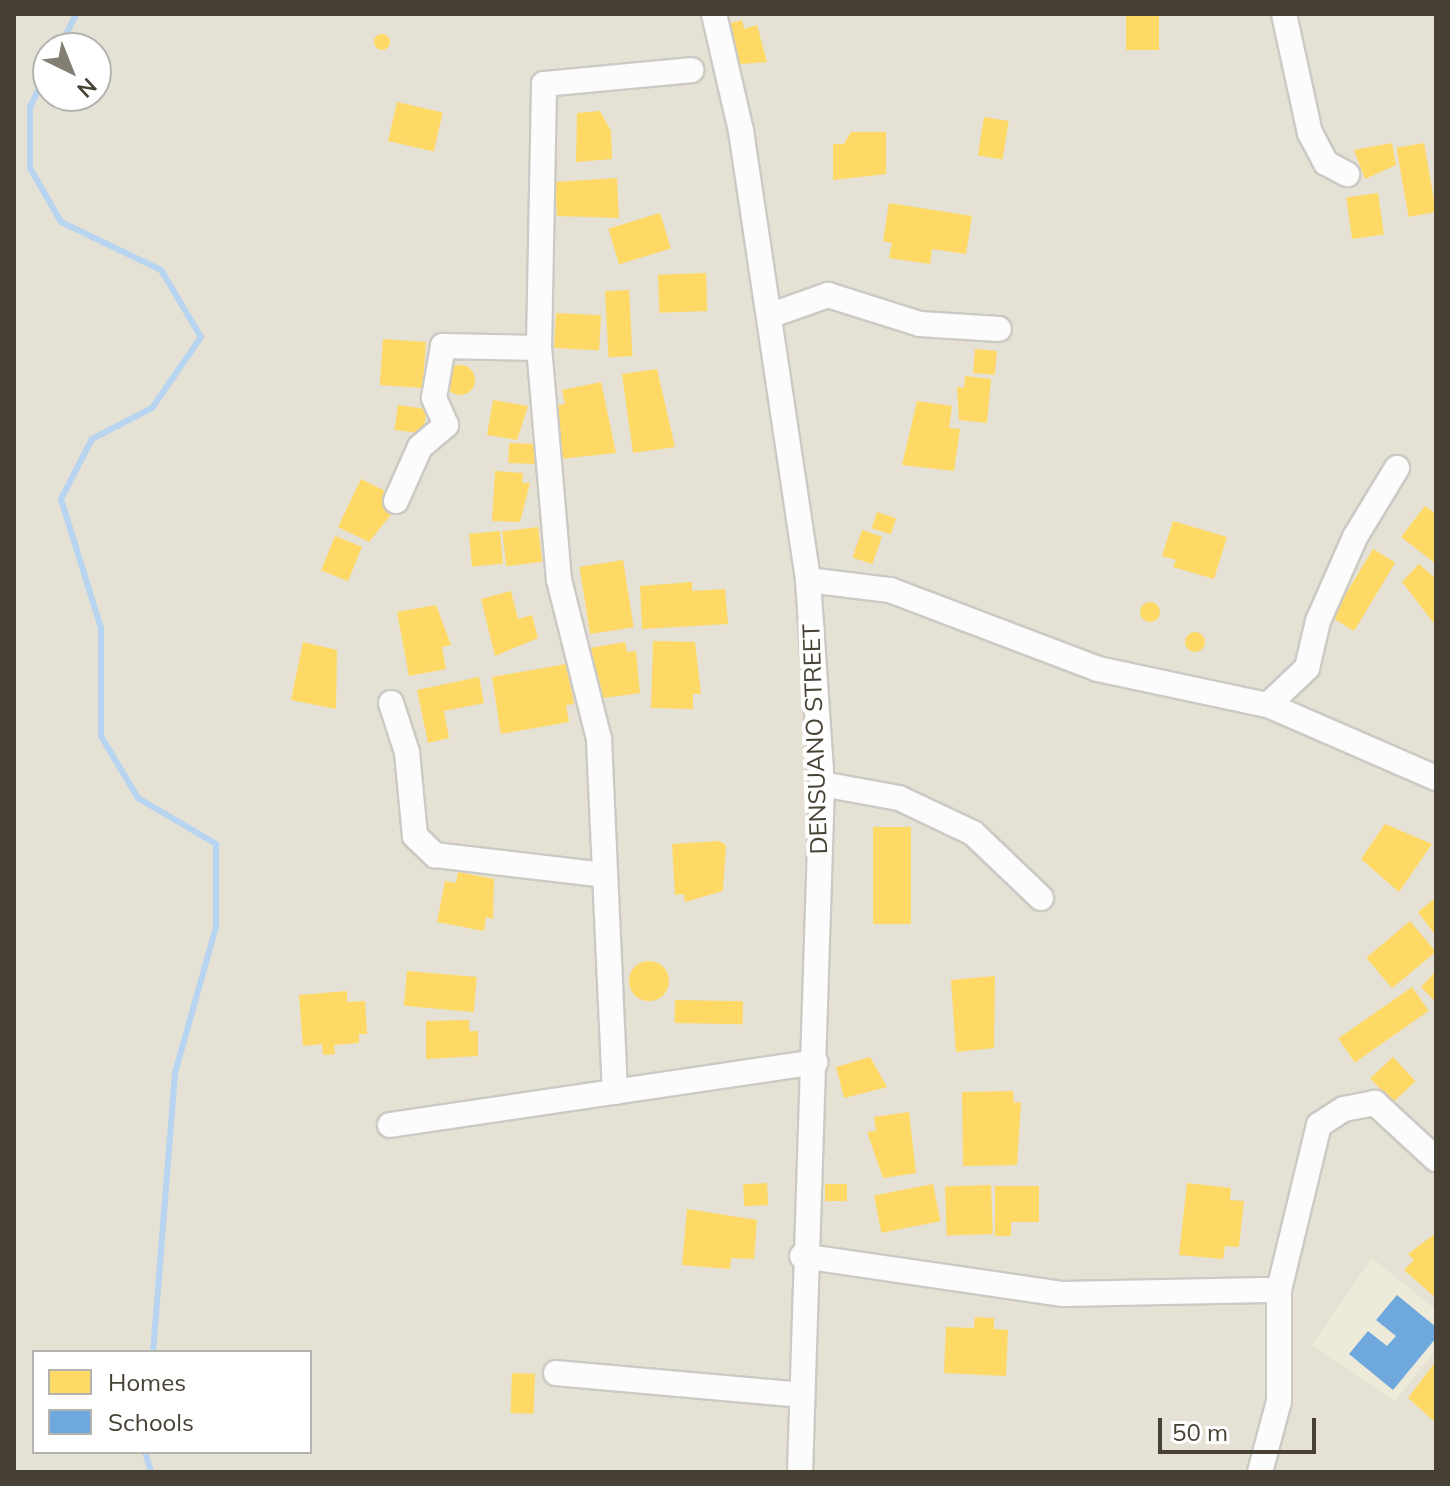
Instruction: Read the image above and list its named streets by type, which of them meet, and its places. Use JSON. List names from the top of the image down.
{
  "streets": {
    "street": ["DENSUANO STREET"]
  },
  "legend": ["Homes", "Schools"],
  "scale_bar": "50 m",
  "north": "bottom right"
}
